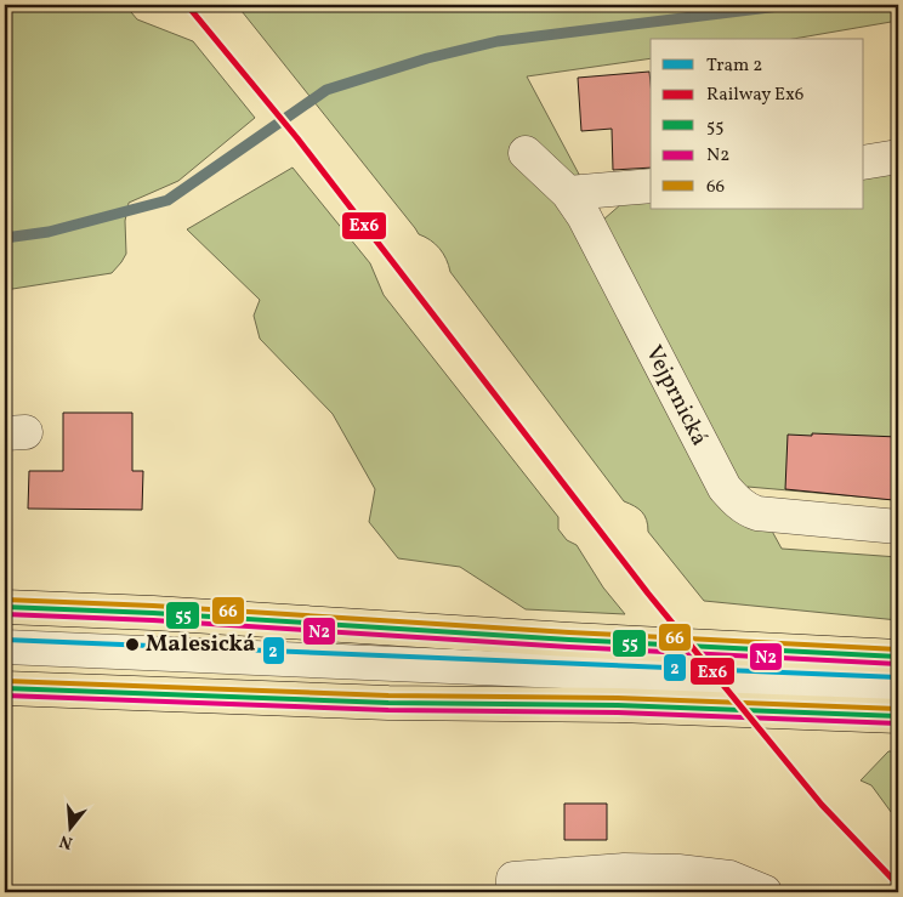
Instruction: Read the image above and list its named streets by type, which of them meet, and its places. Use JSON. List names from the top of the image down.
{
  "streets": {
    "street": ["Vejprnická"]
  },
  "places": ["Malesická"],
  "lines": [
    "rail line Ex6",
    "transit line 66",
    "transit line 55",
    "transit line N2",
    "tram line 2"
  ],
  "legend": [
    "Tram 2",
    "Railway Ex6",
    "55",
    "N2",
    "66"
  ],
  "north": "bottom"
}
